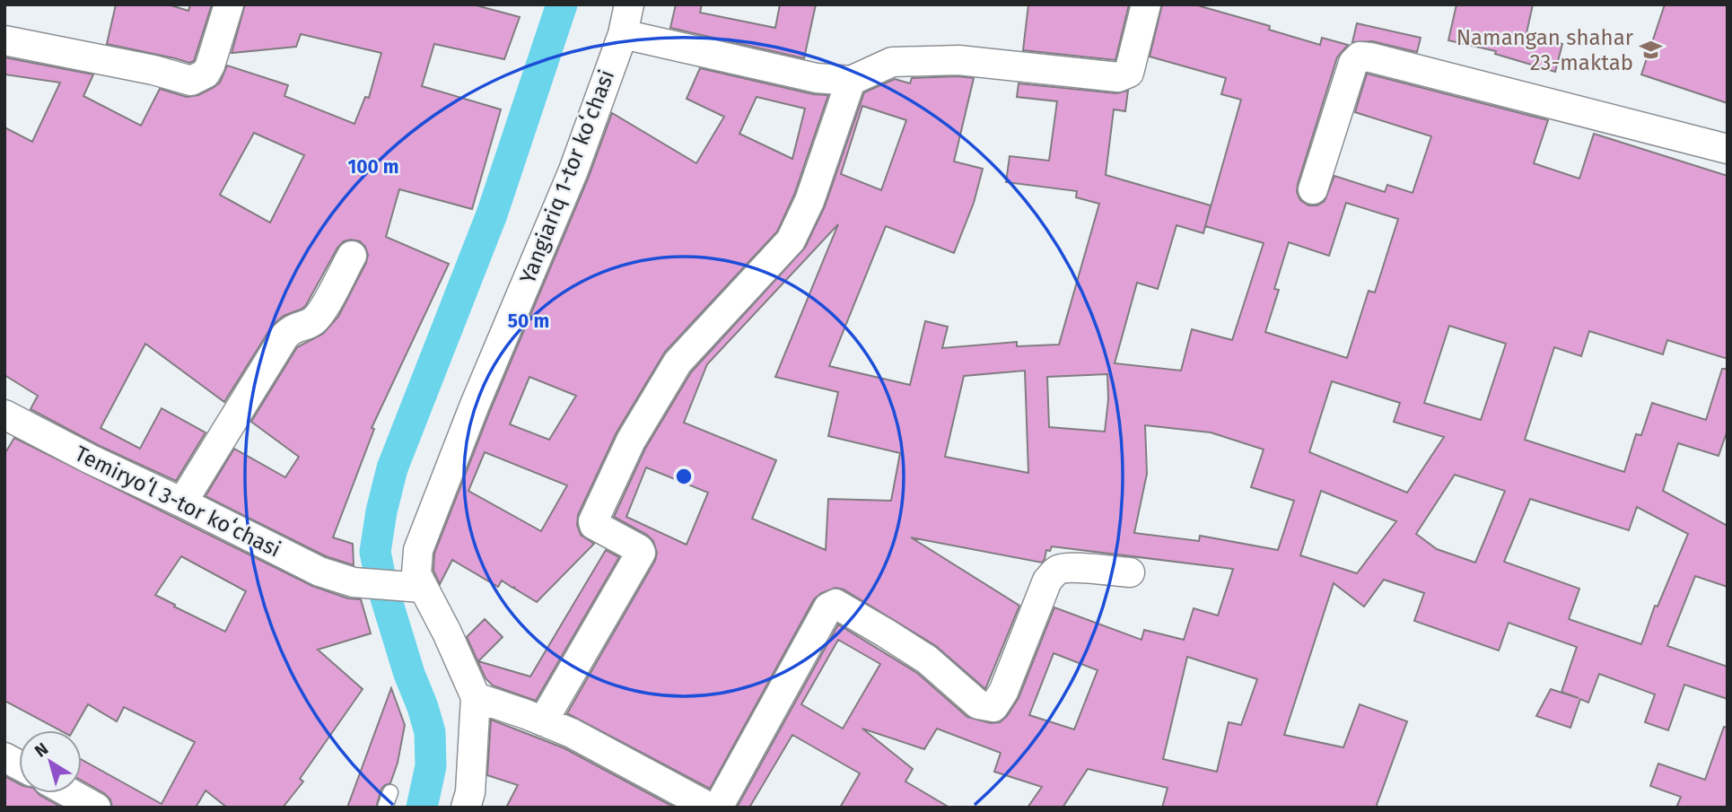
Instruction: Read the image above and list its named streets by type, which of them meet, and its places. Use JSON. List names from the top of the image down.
{
  "streets": {
    "street": ["Yangiariq 1-tor koʻchasi", "Temiryoʻl 3-tor koʻchasi"]
  },
  "crossings": [
    ["Yangiariq 1-tor koʻchasi", "Temiryoʻl 3-tor koʻchasi"]
  ],
  "places": {
    "school or university": ["Namangan shahar 23-maktab"]
  },
  "north": "top left",
  "rings": ["100 m", "50 m"]
}
